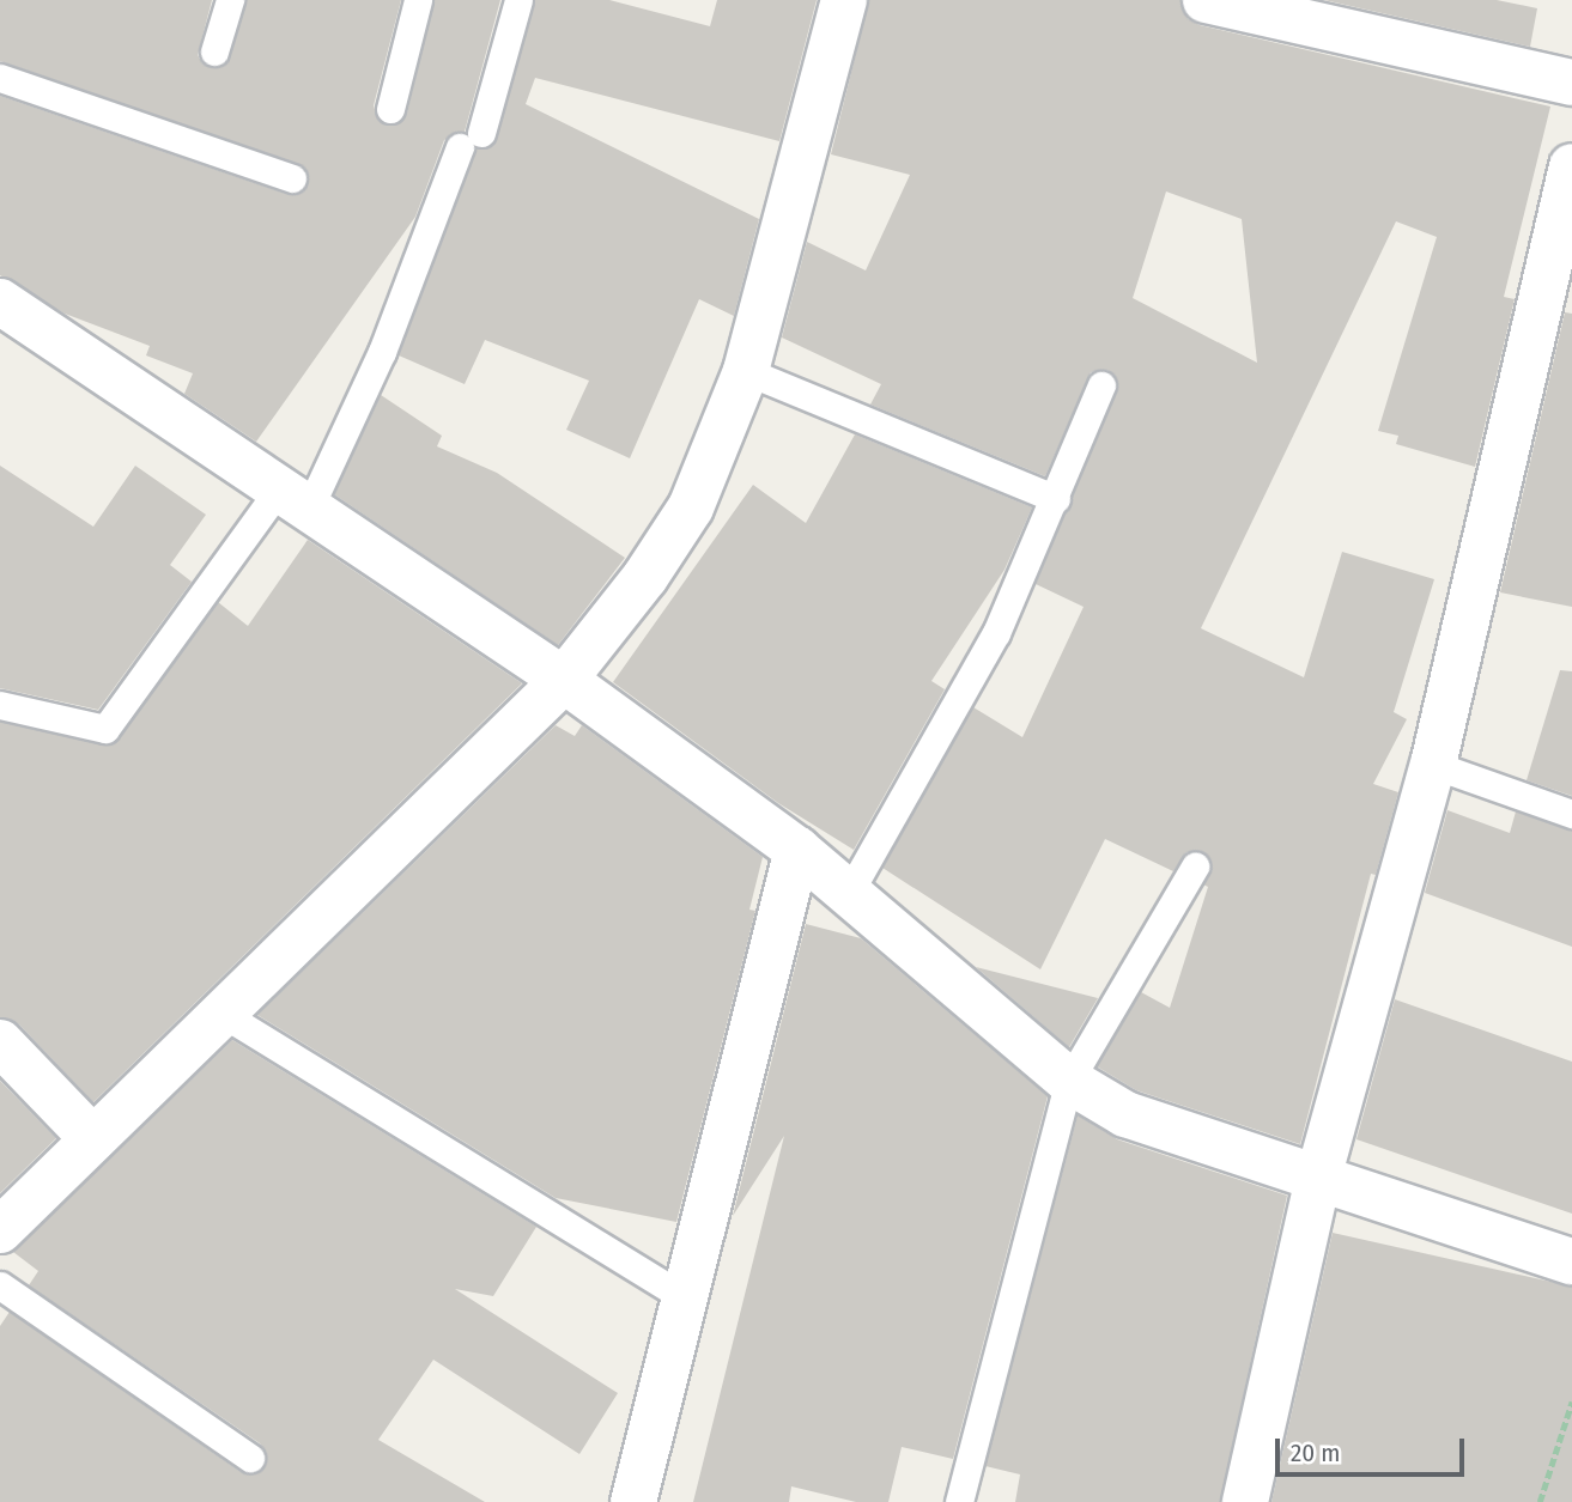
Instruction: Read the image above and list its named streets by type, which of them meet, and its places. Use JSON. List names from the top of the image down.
{
  "scale_bar": "20 m"
}
